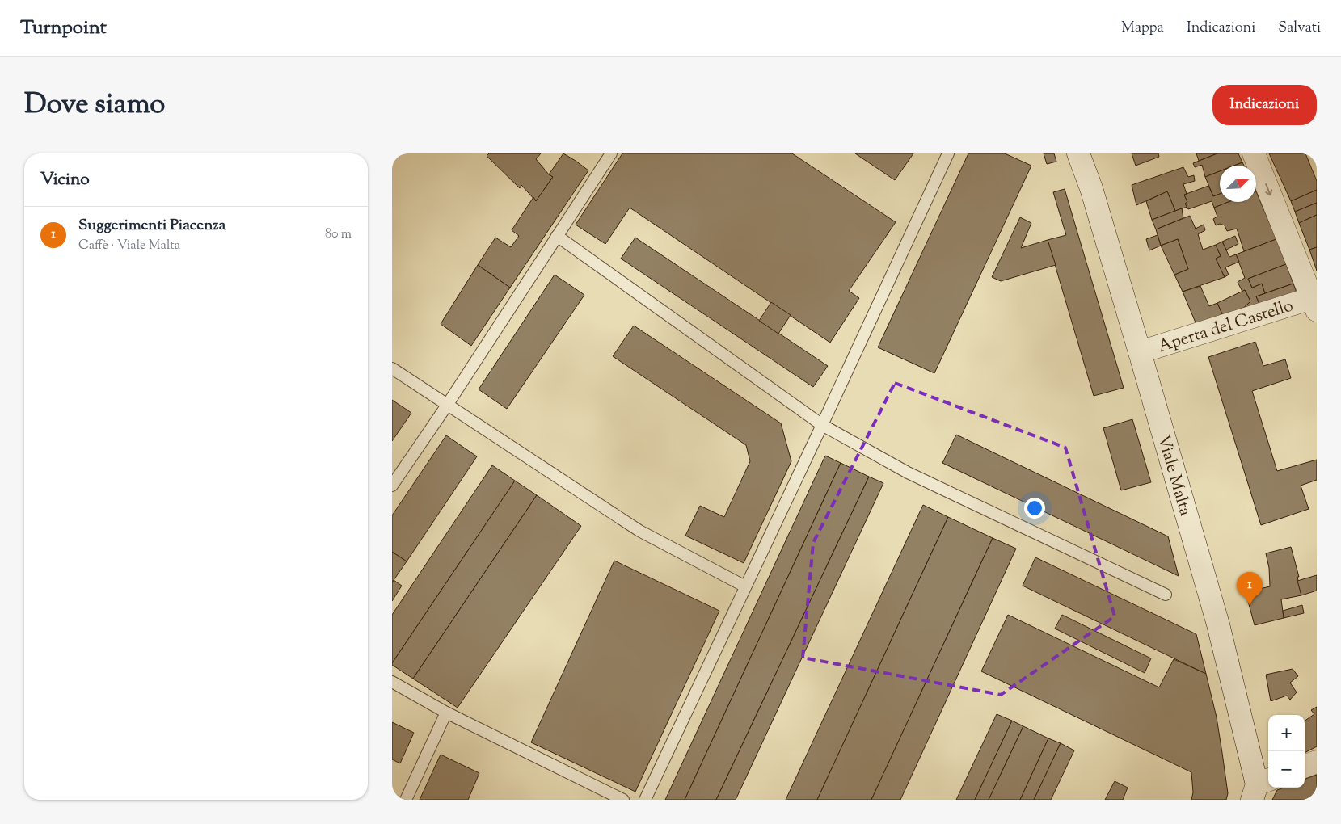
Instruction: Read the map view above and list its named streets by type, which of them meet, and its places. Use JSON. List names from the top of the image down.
{
  "streets": {
    "street": ["Aperta del Castello", "Viale Malta"]
  },
  "crossings": [
    ["Aperta del Castello", "Viale Malta"]
  ],
  "north": "top right",
  "page": {
    "header": "Turnpoint",
    "nav": ["Mappa", "Indicazioni", "Salvati"],
    "title": "Dove siamo",
    "buttons": "Indicazioni",
    "heading": "Vicino",
    "list": [
      {
        "mark": "1",
        "name": "Suggerimenti Piacenza",
        "note": "Caffè · Viale Malta",
        "value": "80 m"
      }
    ],
    "pins": "1",
    "map_buttons": ["+", "−"]
  }
}
